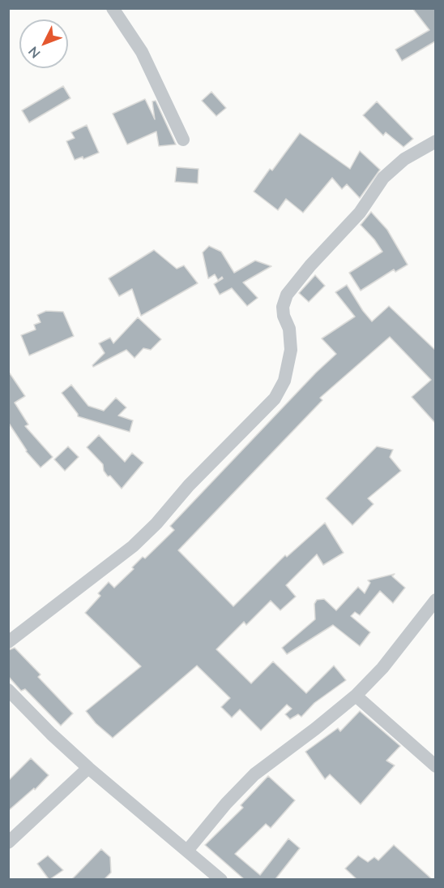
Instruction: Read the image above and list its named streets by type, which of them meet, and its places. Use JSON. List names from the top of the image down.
{
  "north": "bottom left"
}
